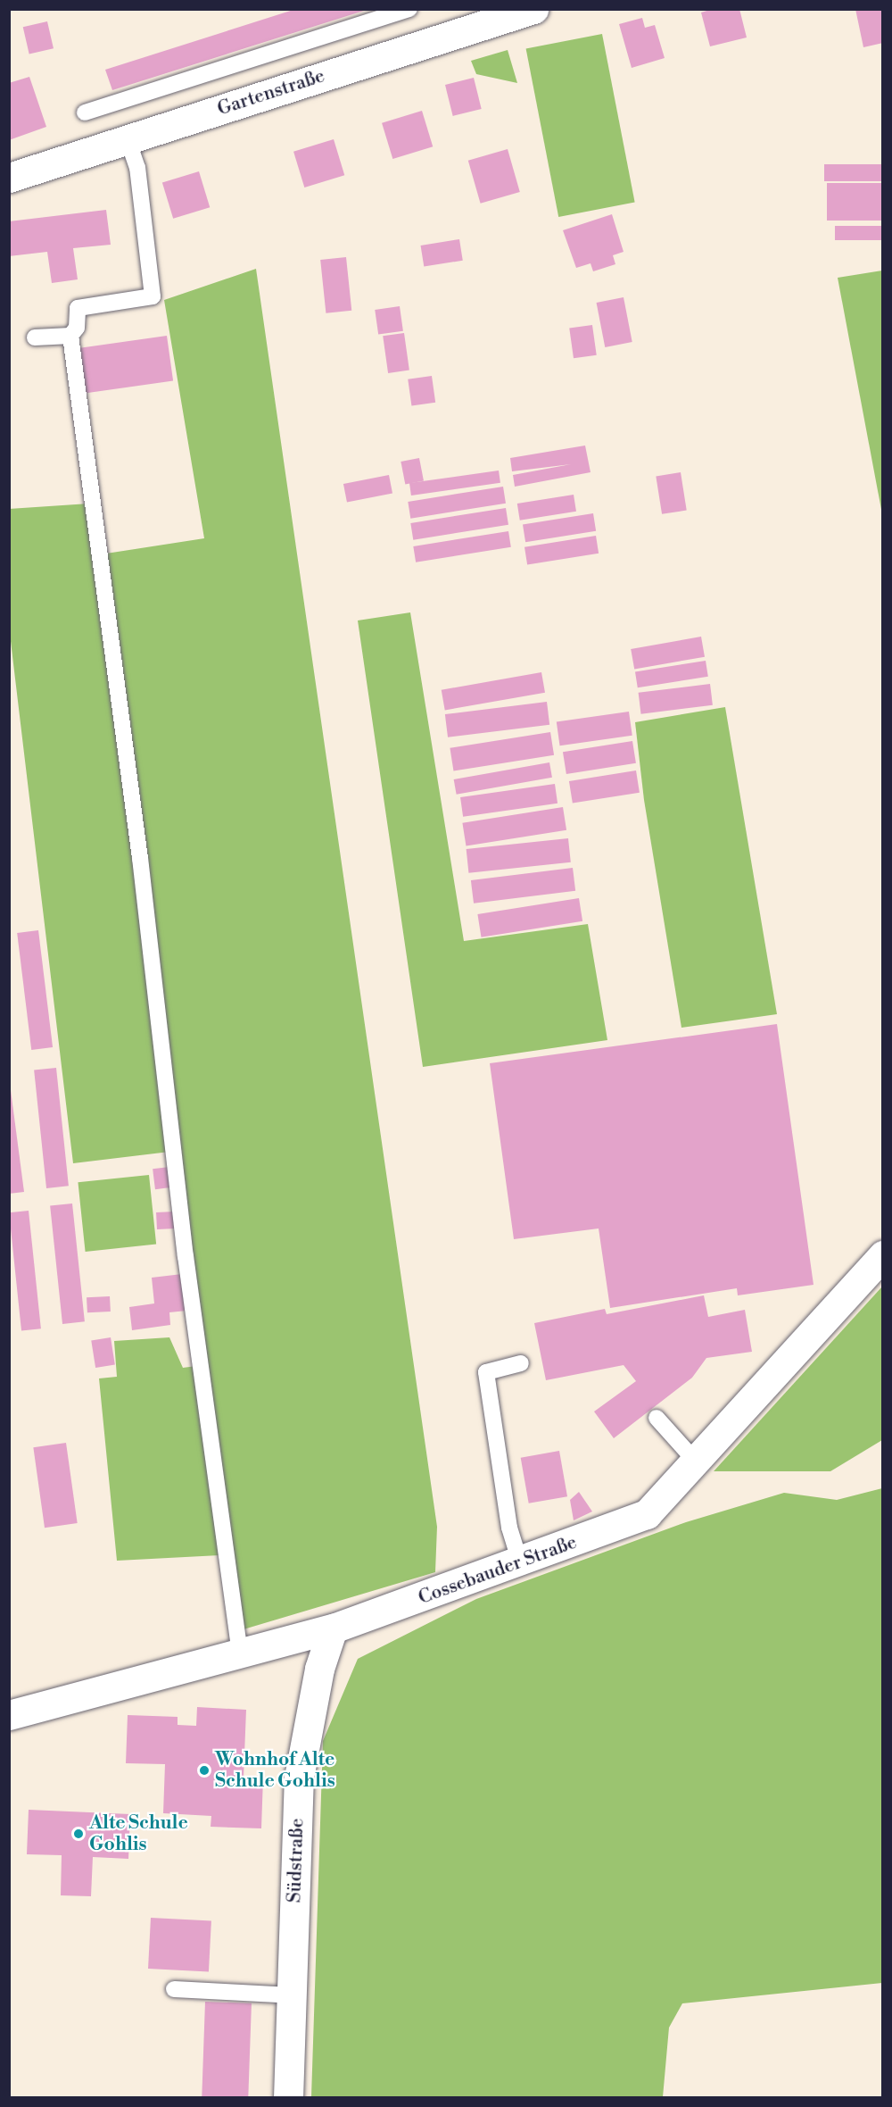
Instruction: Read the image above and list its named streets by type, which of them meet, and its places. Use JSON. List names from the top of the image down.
{
  "streets": {
    "street": ["Gartenstraße", "Cossebauder Straße", "Südstraße"]
  },
  "crossings": [
    ["Cossebauder Straße", "Südstraße"]
  ],
  "places": ["Wohnhof Alte Schule Gohlis", "Alte Schule Gohlis"]
}
